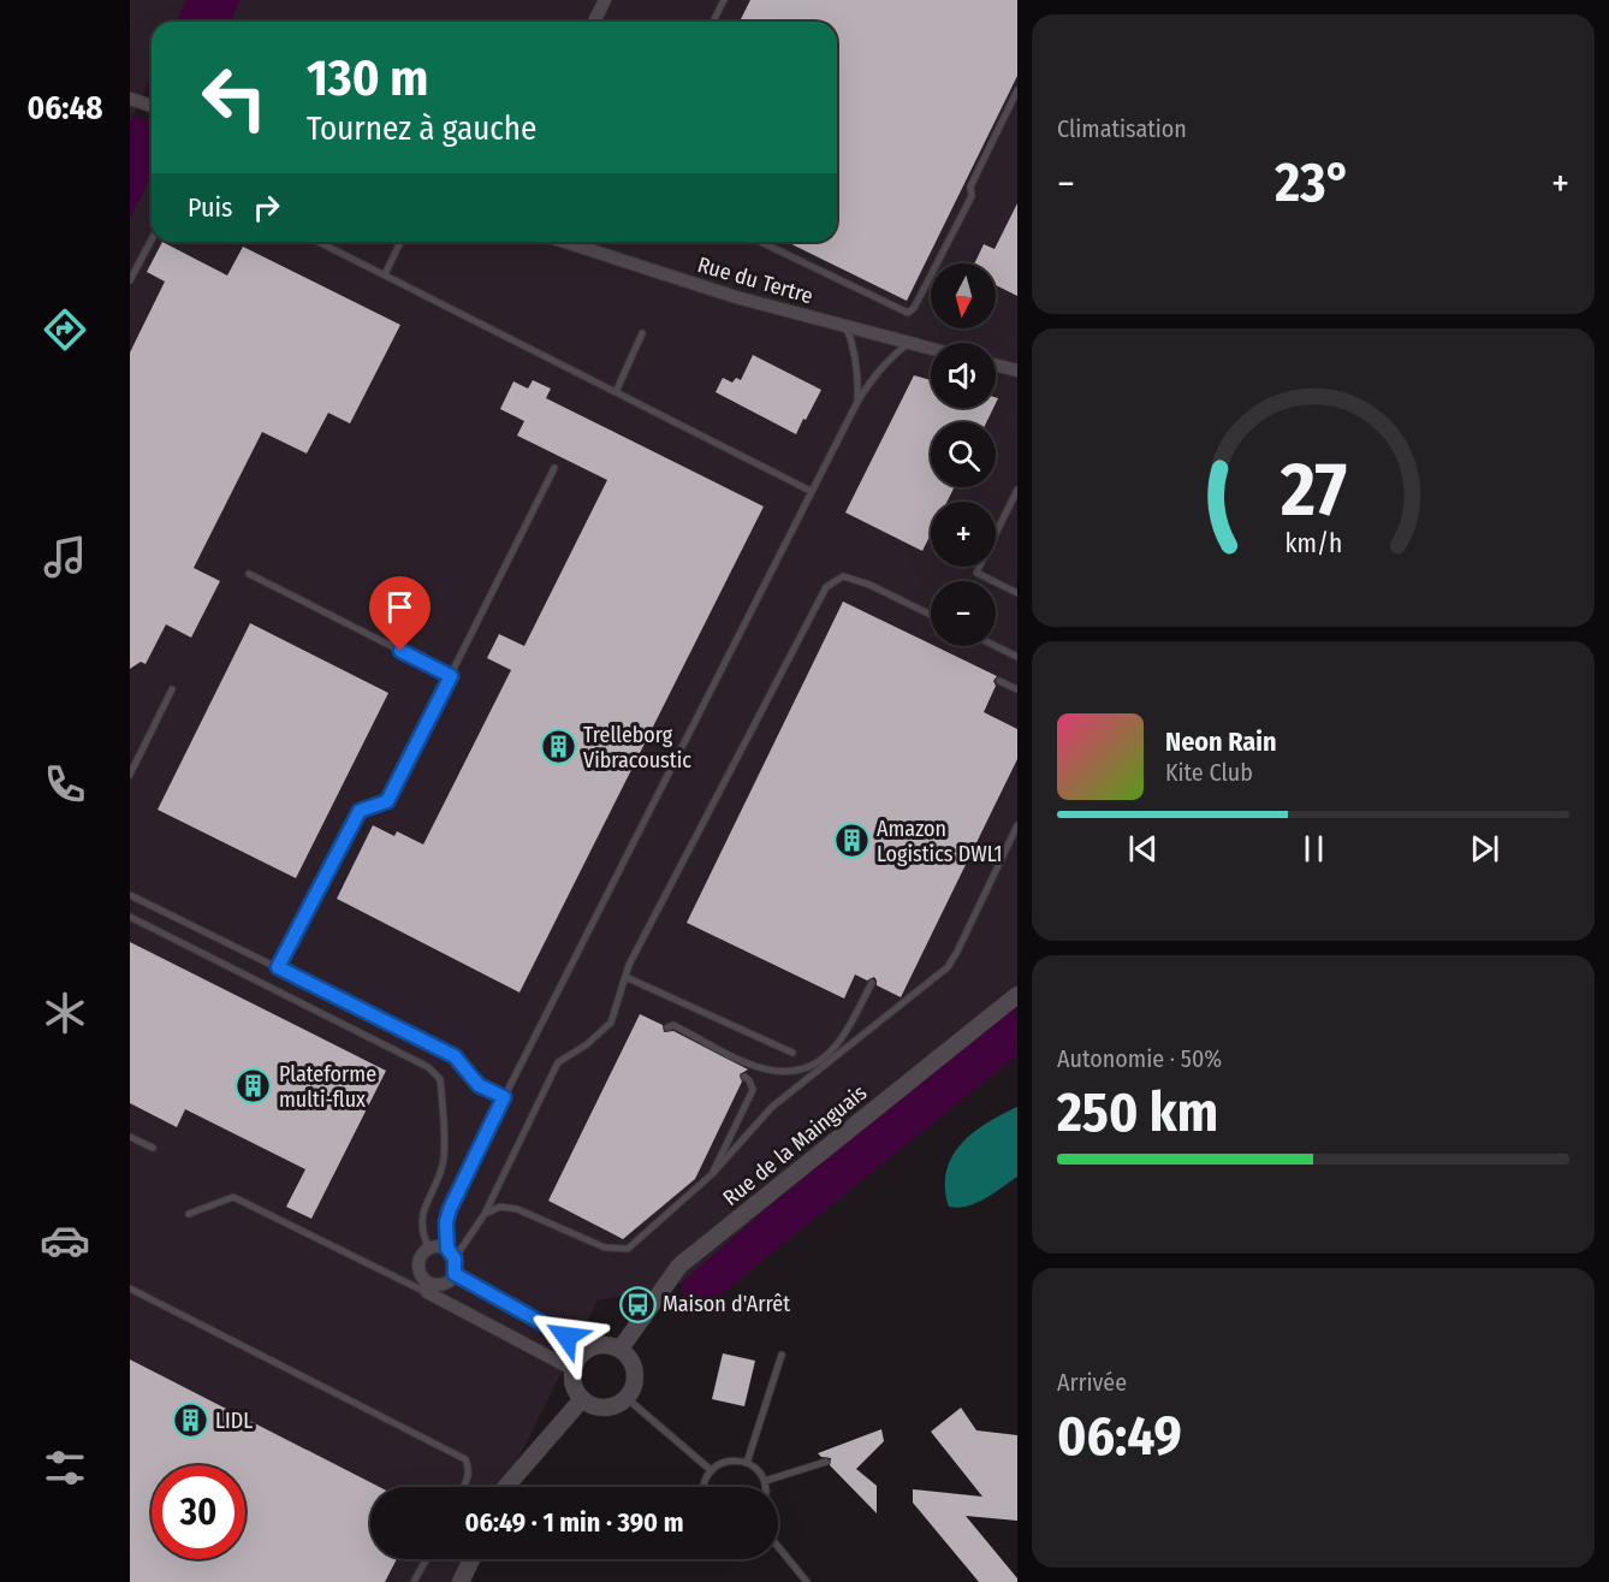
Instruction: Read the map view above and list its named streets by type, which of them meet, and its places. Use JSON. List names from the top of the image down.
{
  "streets": {
    "street": ["Rue du Tertre", "Rue de la Mainguais"]
  },
  "places": {
    "building": [
      "Trelleborg Vibracoustic",
      "Amazon Logistics DWL1",
      "Plateforme multi-flux",
      "LIDL"
    ],
    "bus stop": ["Maison d'Arrêt"]
  },
  "north": "bottom",
  "page": {
    "tabs": "06:48",
    "tile": [
      "Climatisation",
      ["Autonomie · 50%", "250 km"],
      ["Arrivée", "06:49"]
    ],
    "turn": ["130 m", "Tournez à gauche"],
    "heat": ["−", "23°", "+"],
    "then": "Puis",
    "map_buttons": ["+", "−"],
    "song": ["Neon Rain", "Kite Club"],
    "limit": "30",
    "trip": "06:49 · 1 min · 390 m",
    "gauge": ["27", "km/h"]
  }
}
